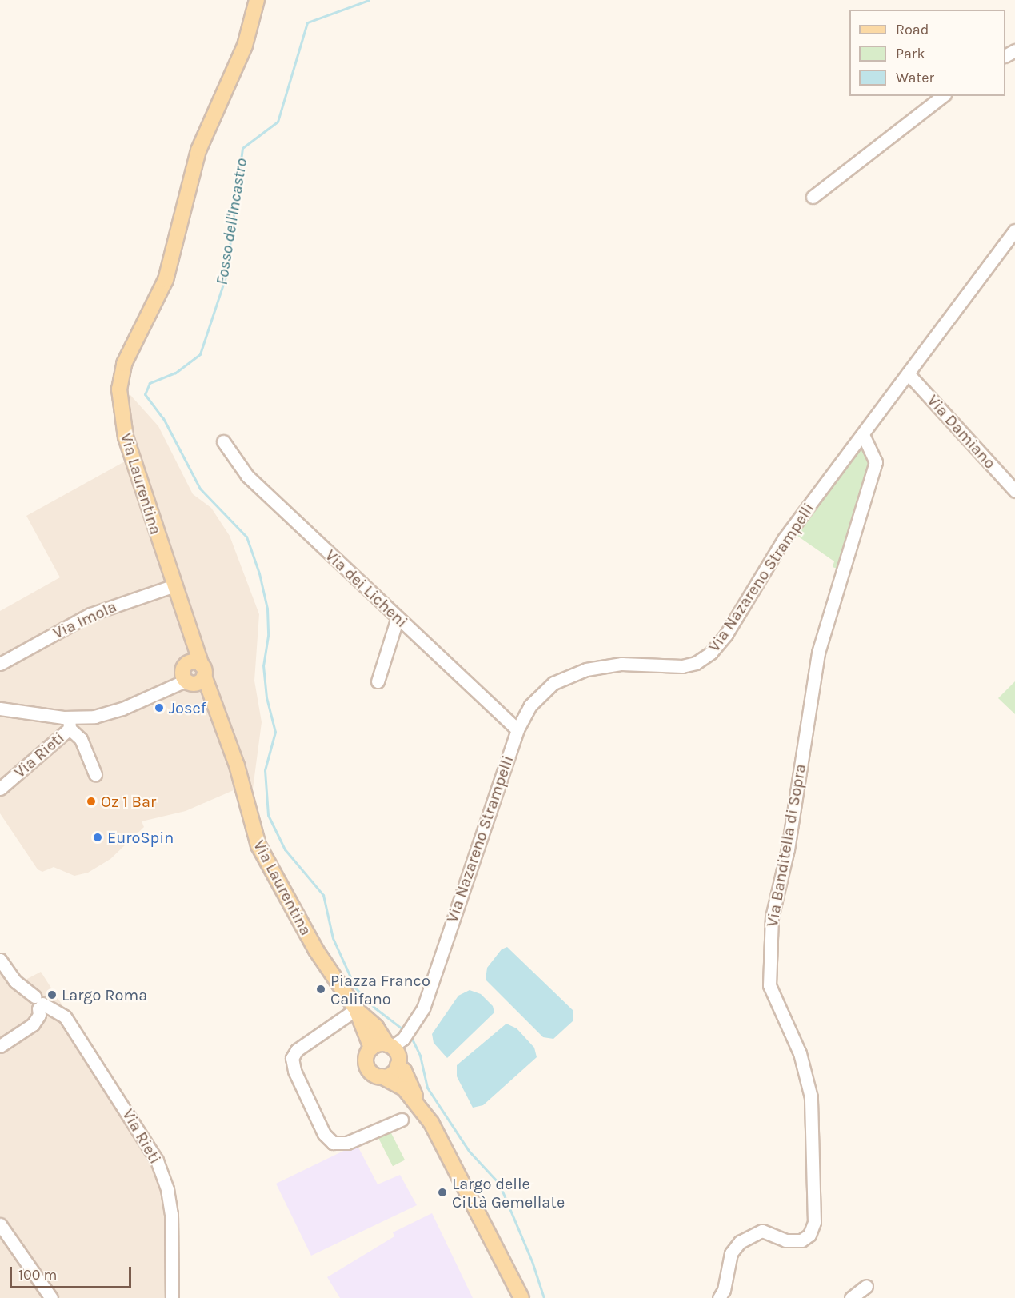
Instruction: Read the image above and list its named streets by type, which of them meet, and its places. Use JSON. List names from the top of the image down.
{
  "streets": {
    "main road": ["Via Laurentina"],
    "street": [
      "Via Damiano",
      "Via Nazareno Strampelli",
      "Via dei Licheni",
      "Via Imola",
      "Via Rieti",
      "Via Banditella di Sopra"
    ]
  },
  "crossings": [
    ["Via Damiano", "Via Nazareno Strampelli"],
    ["Via Laurentina", "Via Nazareno Strampelli"],
    ["Via Laurentina", "Via Imola"],
    ["Via Nazareno Strampelli", "Via dei Licheni"],
    ["Via Nazareno Strampelli", "Via Banditella di Sopra"]
  ],
  "water": ["Fosso dell'Incastro"],
  "places": [
    "Josef",
    "Oz 1 Bar",
    "EuroSpin",
    "Piazza Franco Califano",
    "Largo Roma",
    "Largo delle Città Gemellate"
  ],
  "legend": ["Road", "Park", "Water"],
  "scale_bar": "100 m"
}
